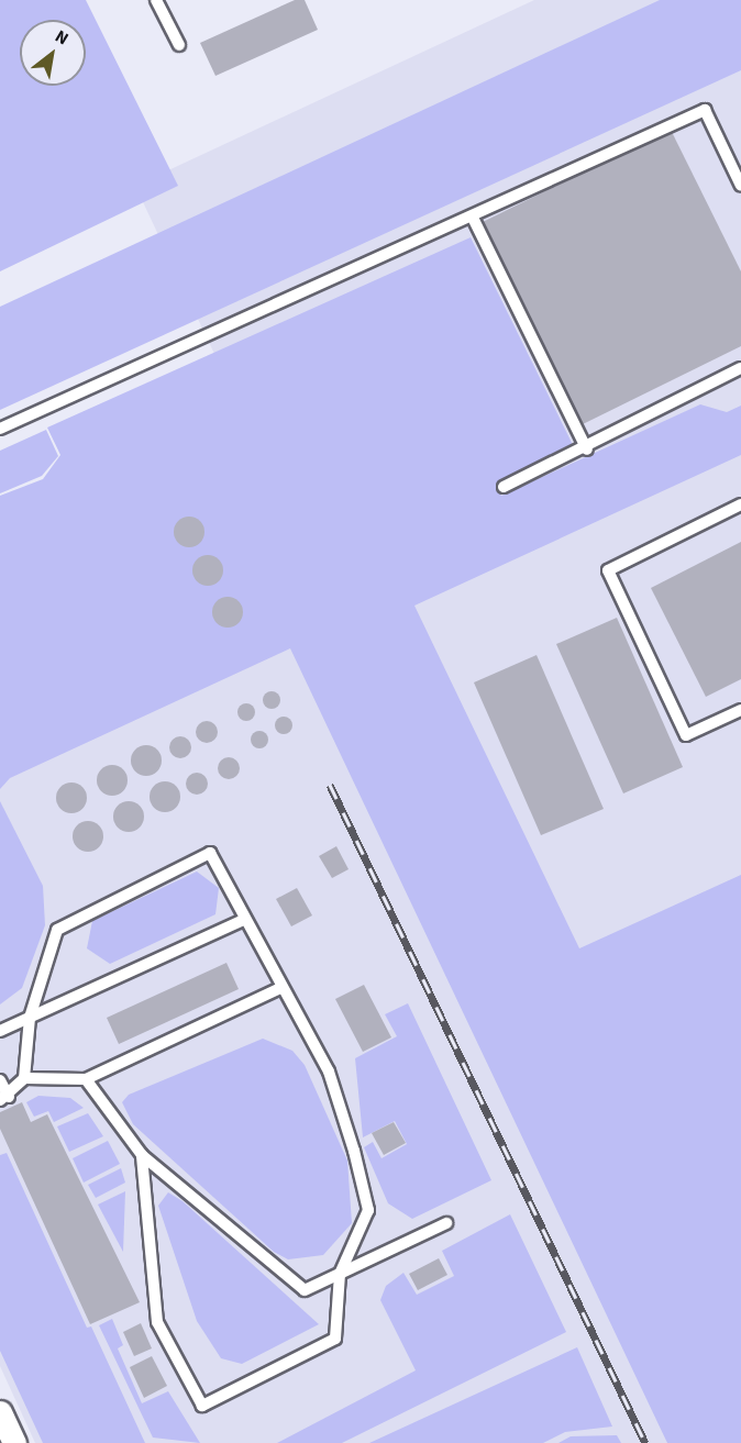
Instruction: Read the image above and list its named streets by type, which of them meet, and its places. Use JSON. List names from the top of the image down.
{
  "north": "top right"
}
